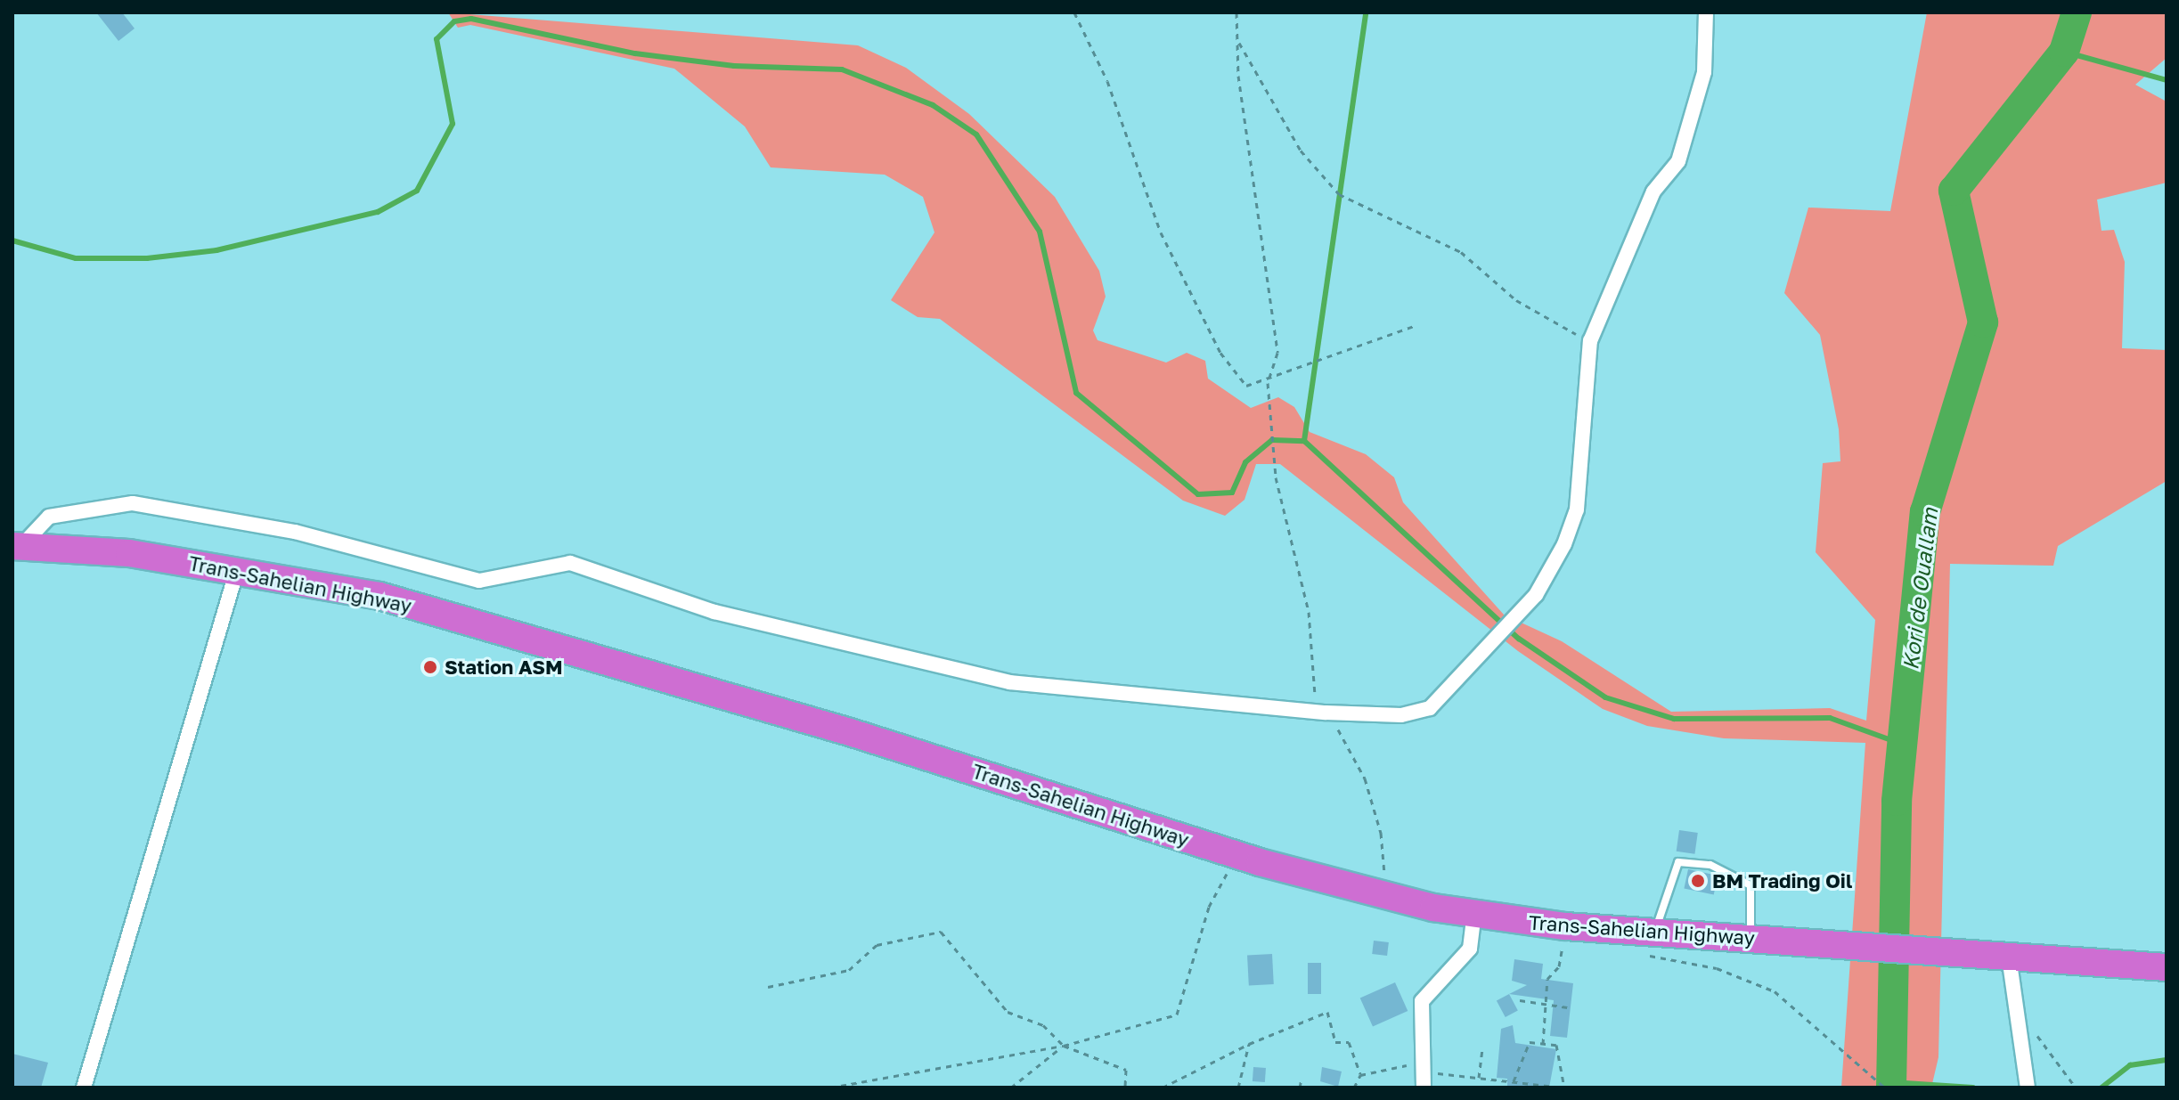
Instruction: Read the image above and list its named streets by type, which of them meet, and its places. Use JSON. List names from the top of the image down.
{
  "streets": {
    "highway": ["Trans-Sahelian Highway"]
  },
  "water": ["Kori de Ouallam"],
  "places": ["Station ASM", "BM Trading Oil"]
}
